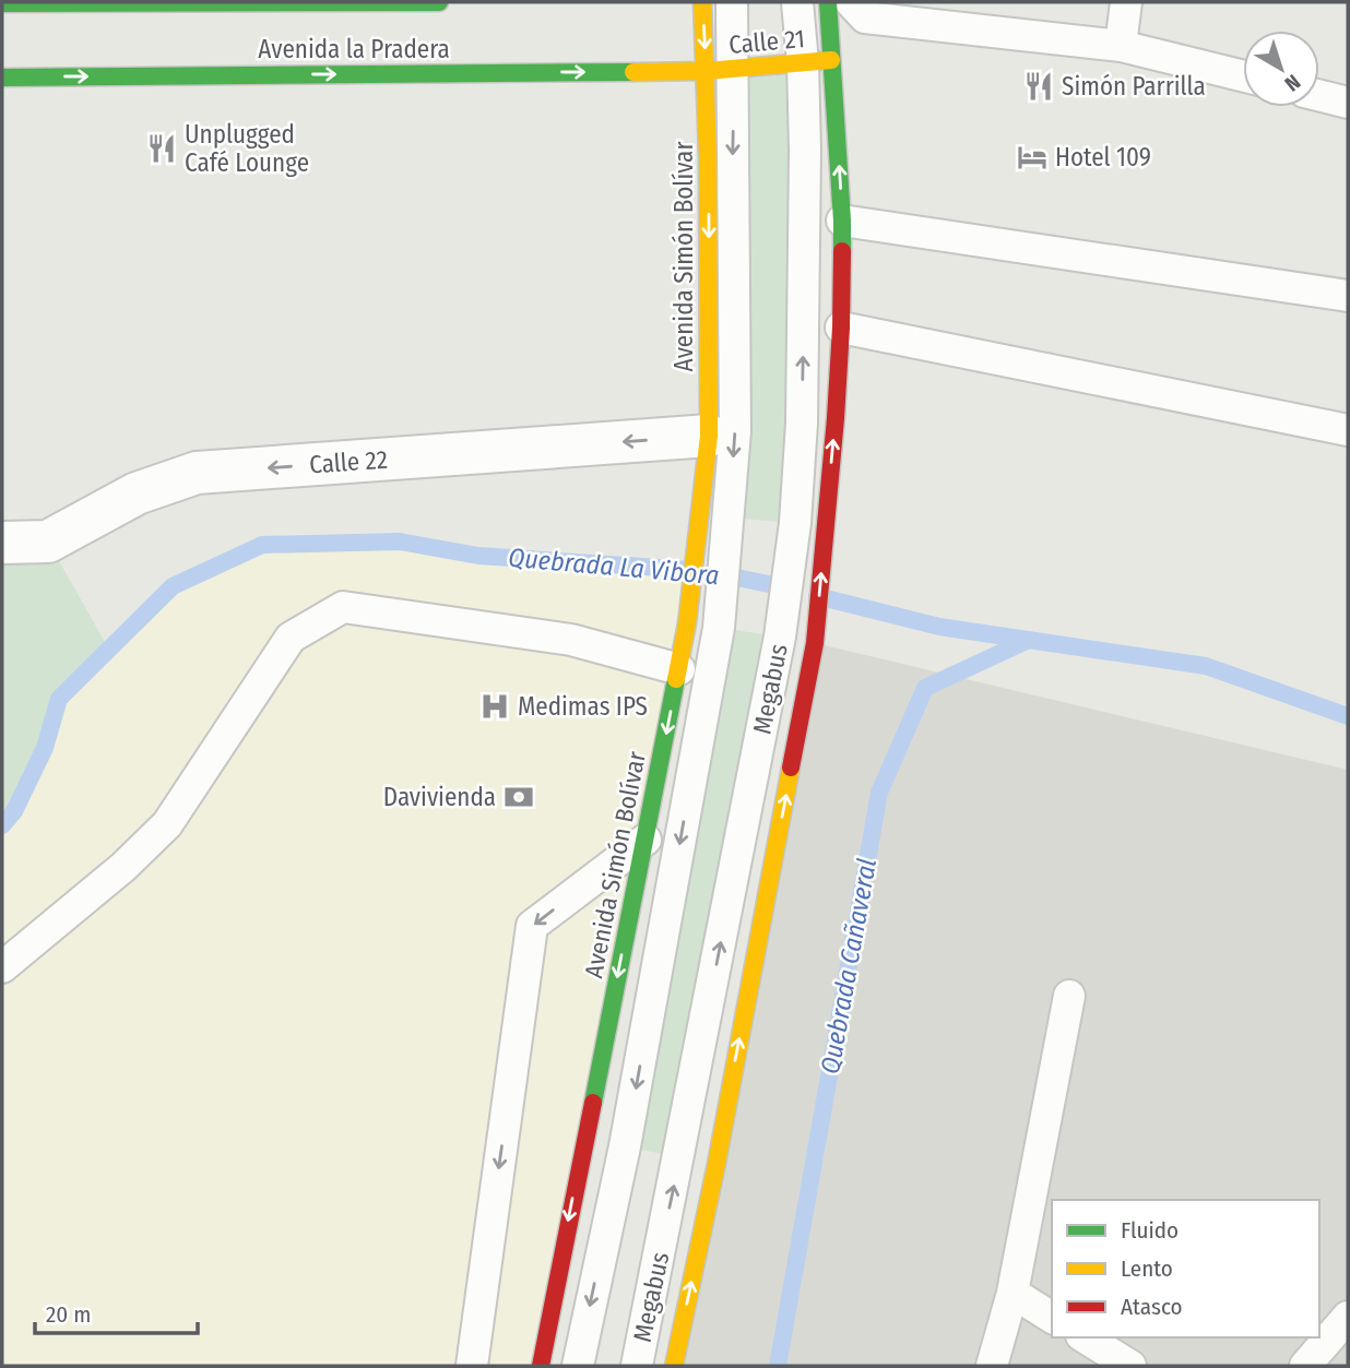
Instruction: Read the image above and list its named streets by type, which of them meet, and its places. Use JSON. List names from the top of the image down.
{
  "streets": {
    "main road": ["Calle 21", "Avenida la Pradera", "Avenida Simón Bolívar"],
    "street": ["Calle 22"],
    "lane": ["Megabus"]
  },
  "crossings": [
    ["Calle 21", "Avenida la Pradera"],
    ["Calle 21", "Avenida Simón Bolívar"],
    ["Calle 21", "Megabus"],
    ["Avenida la Pradera", "Avenida Simón Bolívar"],
    ["Avenida Simón Bolívar", "Calle 22"]
  ],
  "one_way": ["Calle 22"],
  "water": ["Quebrada La Vibora", "Quebrada Cañaveral"],
  "places": {
    "restaurant": ["Simón Parrilla", "Unplugged Café Lounge"],
    "hotel": ["Hotel 109"],
    "hospital": ["Medimas IPS"],
    "bank": ["Davivienda"]
  },
  "legend": ["Fluido", "Lento", "Atasco"],
  "scale_bar": "20 m",
  "north": "bottom right"
}
